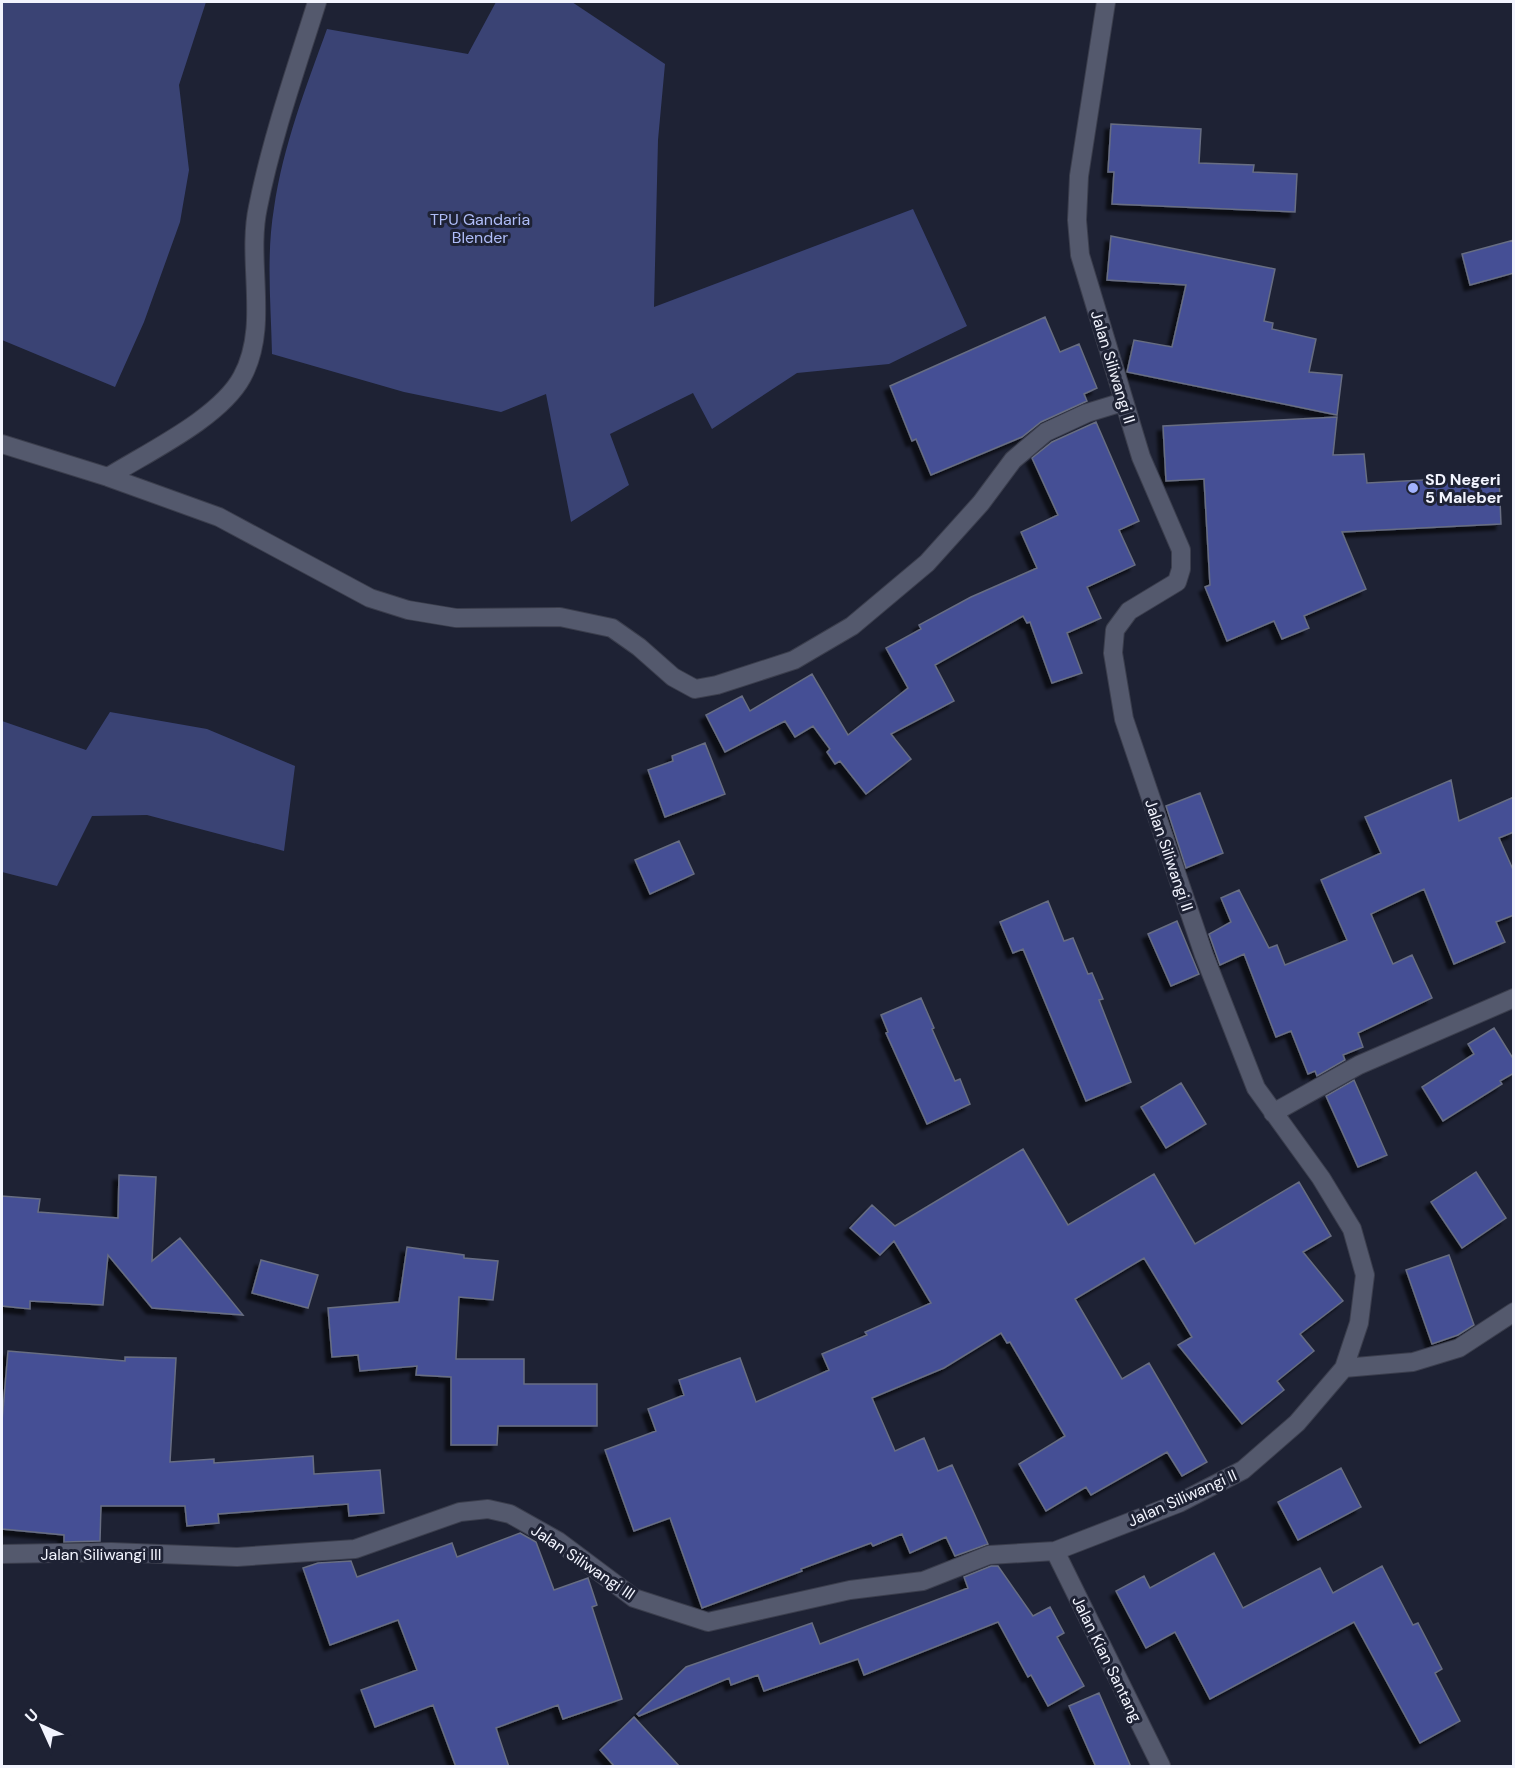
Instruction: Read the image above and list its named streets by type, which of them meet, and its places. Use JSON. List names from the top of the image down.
{
  "streets": {
    "street": ["Jalan Siliwangi II", "Jalan Siliwangi III", "Jalan Kian Santang"]
  },
  "crossings": [
    ["Jalan Siliwangi II", "Jalan Siliwangi III"],
    ["Jalan Siliwangi II", "Jalan Kian Santang"],
    ["Jalan Siliwangi III", "Jalan Kian Santang"]
  ],
  "parks": ["TPU Gandaria Blender"],
  "places": ["SD Negeri 5 Maleber"],
  "north": "top left"
}
